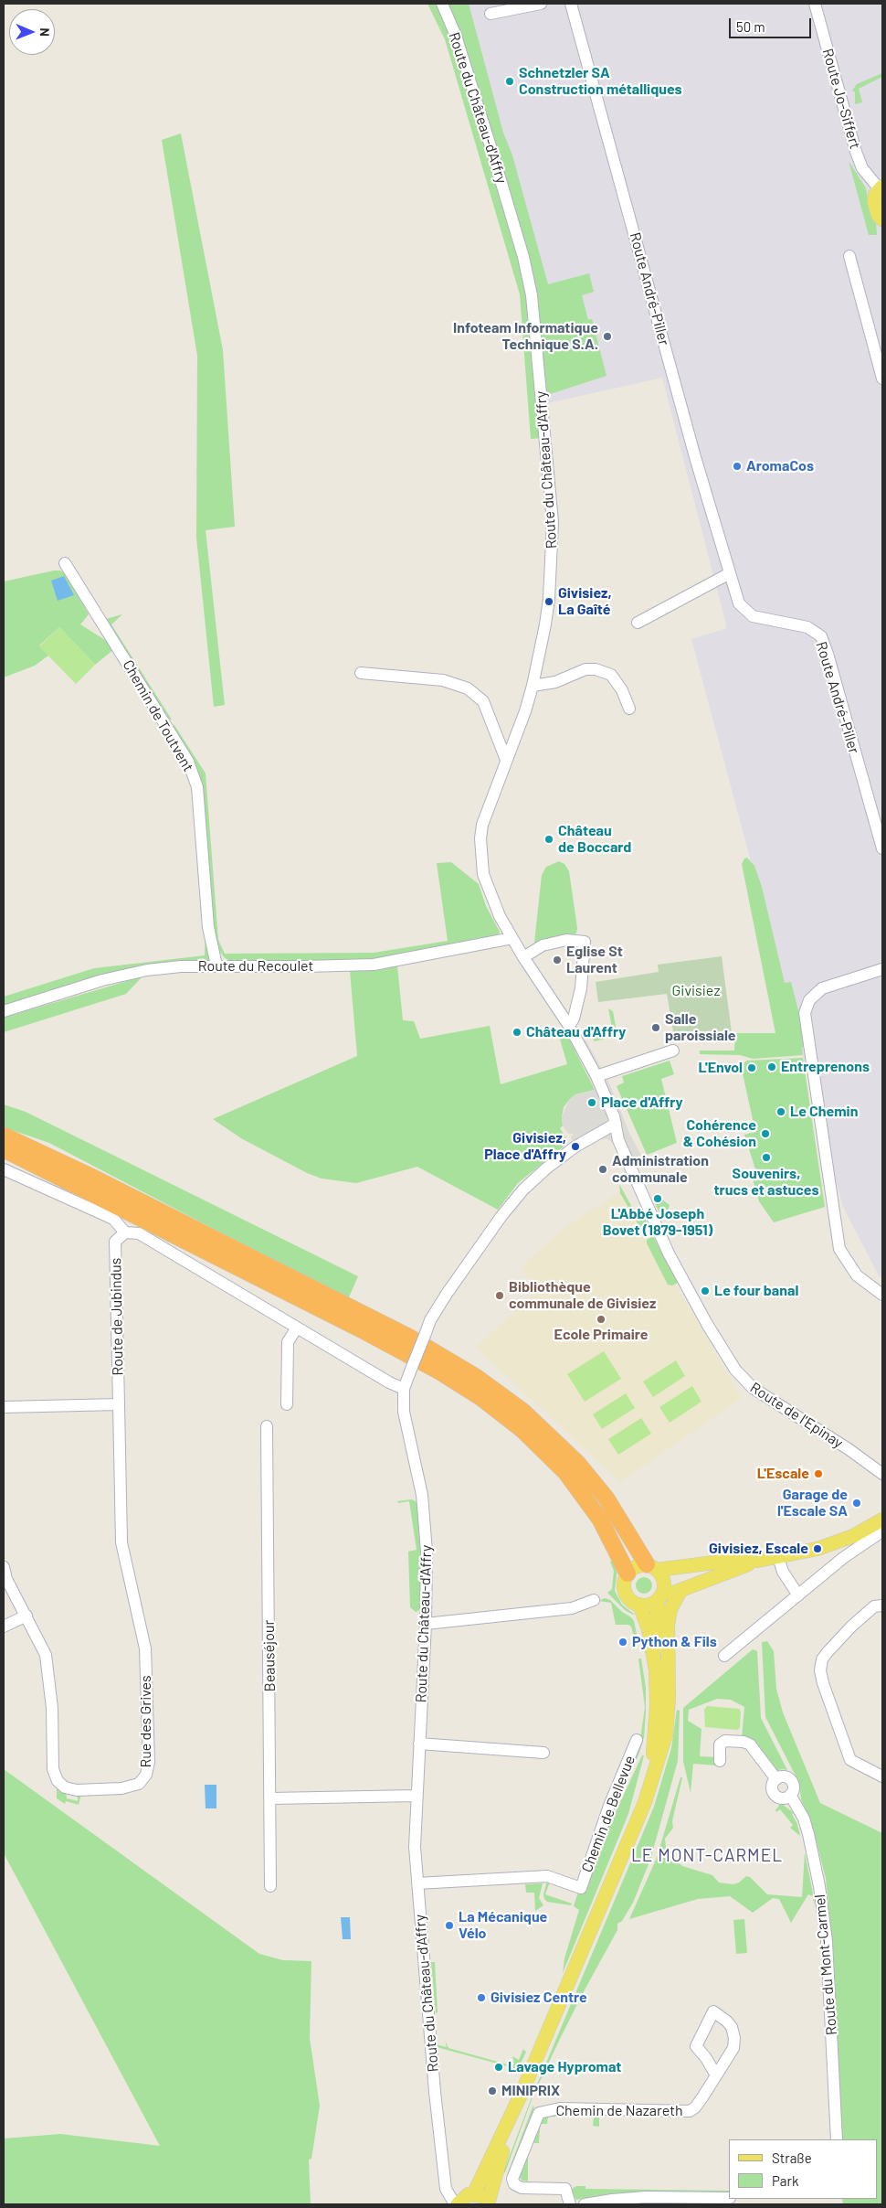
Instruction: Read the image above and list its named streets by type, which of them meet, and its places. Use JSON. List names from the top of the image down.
{
  "streets": {
    "street": [
      "Route Jo-Siffert",
      "Route du Château-d'Affry",
      "Route André-Piller",
      "Chemin de Toutvent",
      "Route du Recoulet",
      "Route de Jubindus",
      "Route de l'Epinay",
      "Beauséjour",
      "Rue des Grives",
      "Chemin de Bellevue",
      "Route du Mont-Carmel",
      "Chemin de Nazareth"
    ]
  },
  "crossings": [
    ["Route du Château-d'Affry", "Route du Recoulet"],
    ["Route du Château-d'Affry", "Route de l'Epinay"],
    ["Route du Château-d'Affry", "Chemin de Bellevue"],
    ["Chemin de Toutvent", "Route du Recoulet"],
    ["Route de Jubindus", "Rue des Grives"]
  ],
  "districts": ["LE MONT-CARMEL"],
  "parks": ["Givisiez"],
  "places": [
    "Schnetzler SA Construction métalliques",
    "Infoteam Informatique Technique S.A.",
    "AromaCos",
    "Givisiez, La Gaîté",
    "Château de Boccard",
    "Eglise St Laurent",
    "Salle paroissiale",
    "Château d'Affry",
    "Entreprenons",
    "L'Envol",
    "Place d'Affry",
    "Le Chemin",
    "Cohérence & Cohésion",
    "Givisiez, Place d'Affry",
    "Souvenirs, trucs et astuces",
    "Administration communale",
    "L'Abbé Joseph Bovet (1879-1951)",
    "Le four banal",
    "Bibliothèque communale de Givisiez",
    "Ecole Primaire",
    "L'Escale",
    "Garage de l'Escale SA",
    "Givisiez, Escale",
    "Python & Fils",
    "La Mécanique Vélo",
    "Givisiez Centre",
    "Lavage Hypromat",
    "MINIPRIX"
  ],
  "legend": ["Straße", "Park"],
  "scale_bar": "50 m",
  "north": "right"
}
